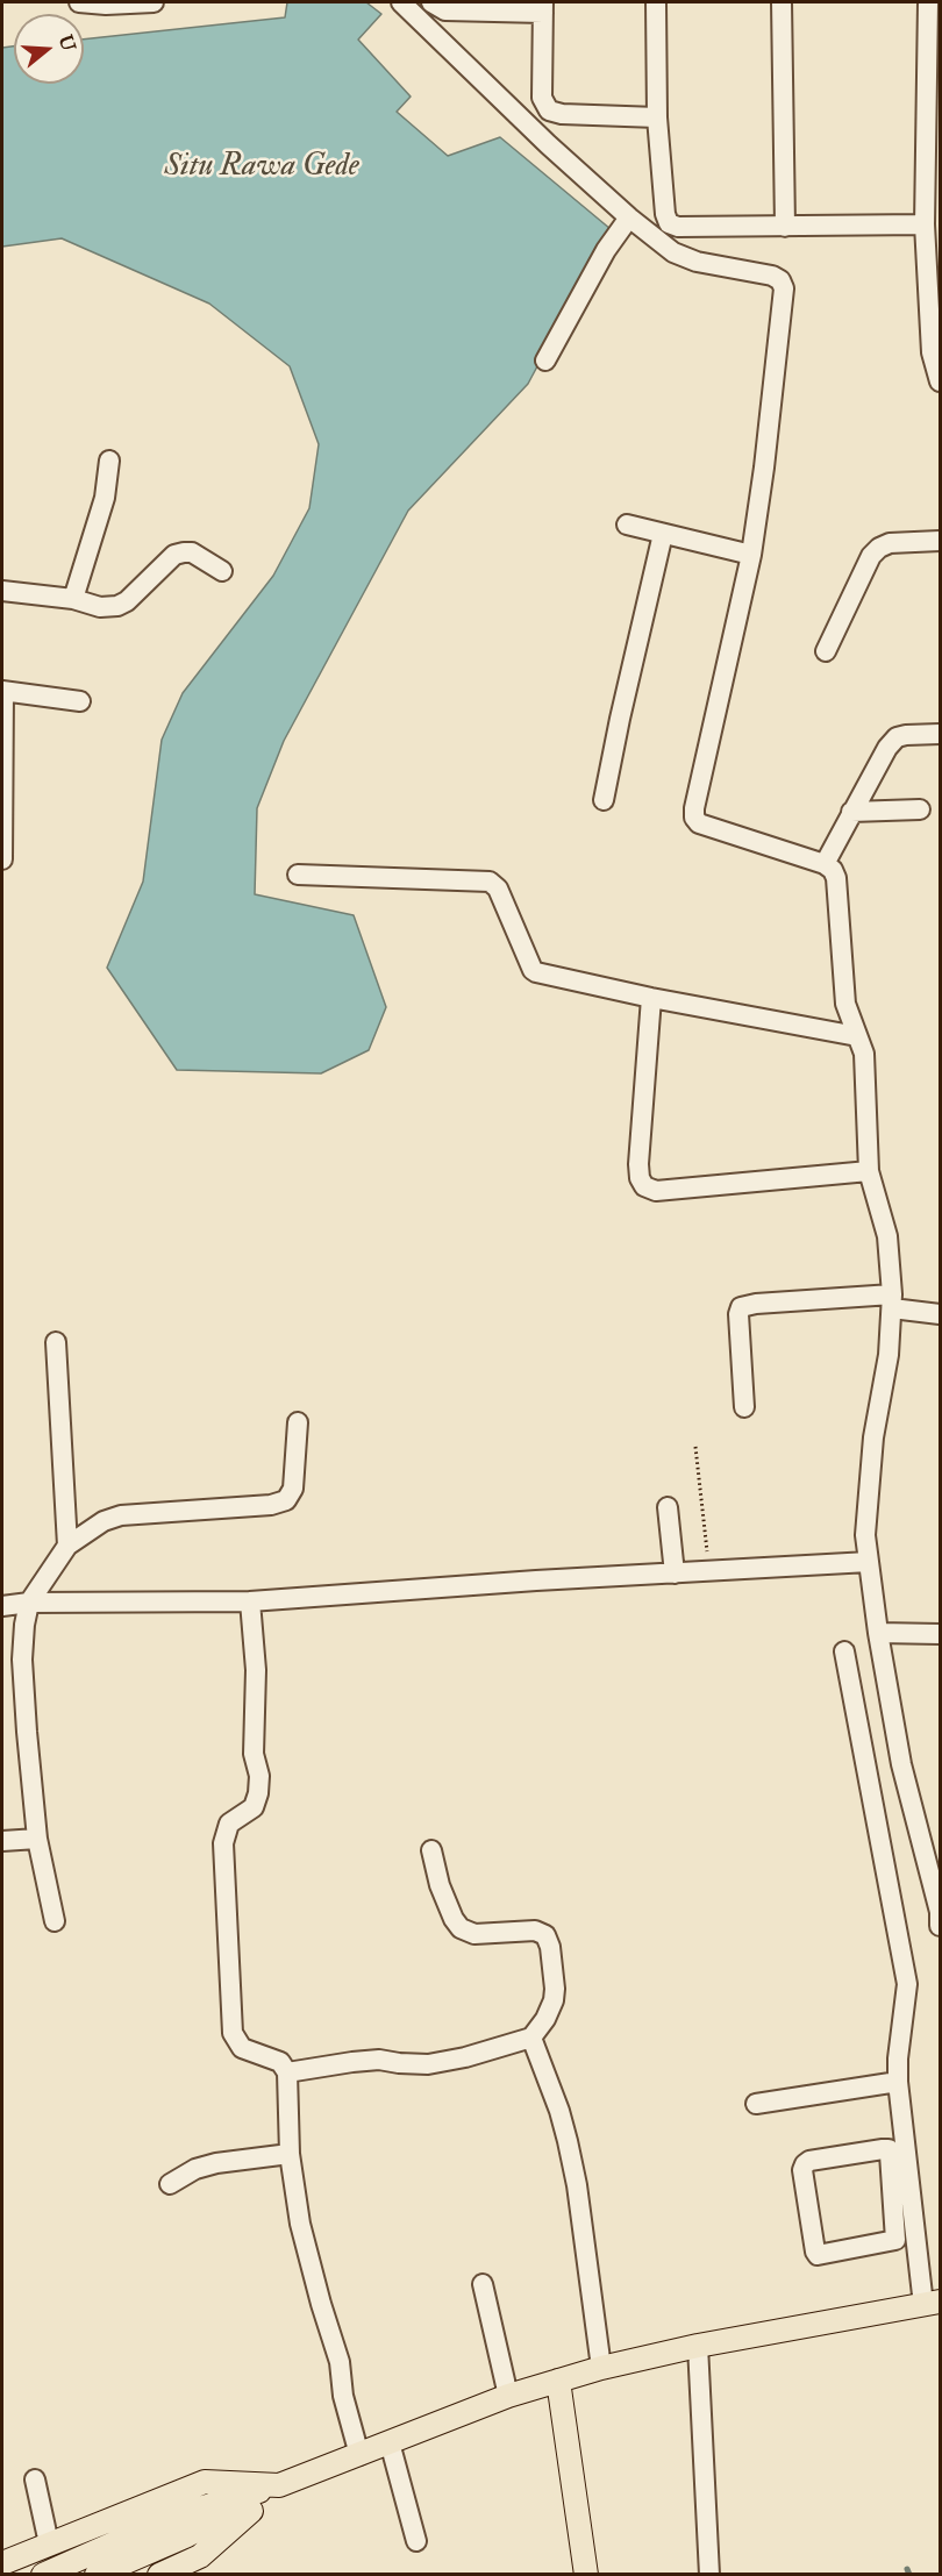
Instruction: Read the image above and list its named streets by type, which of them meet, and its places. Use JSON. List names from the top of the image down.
{
  "water": ["Situ Rawa Gede"],
  "north": "right"
}
